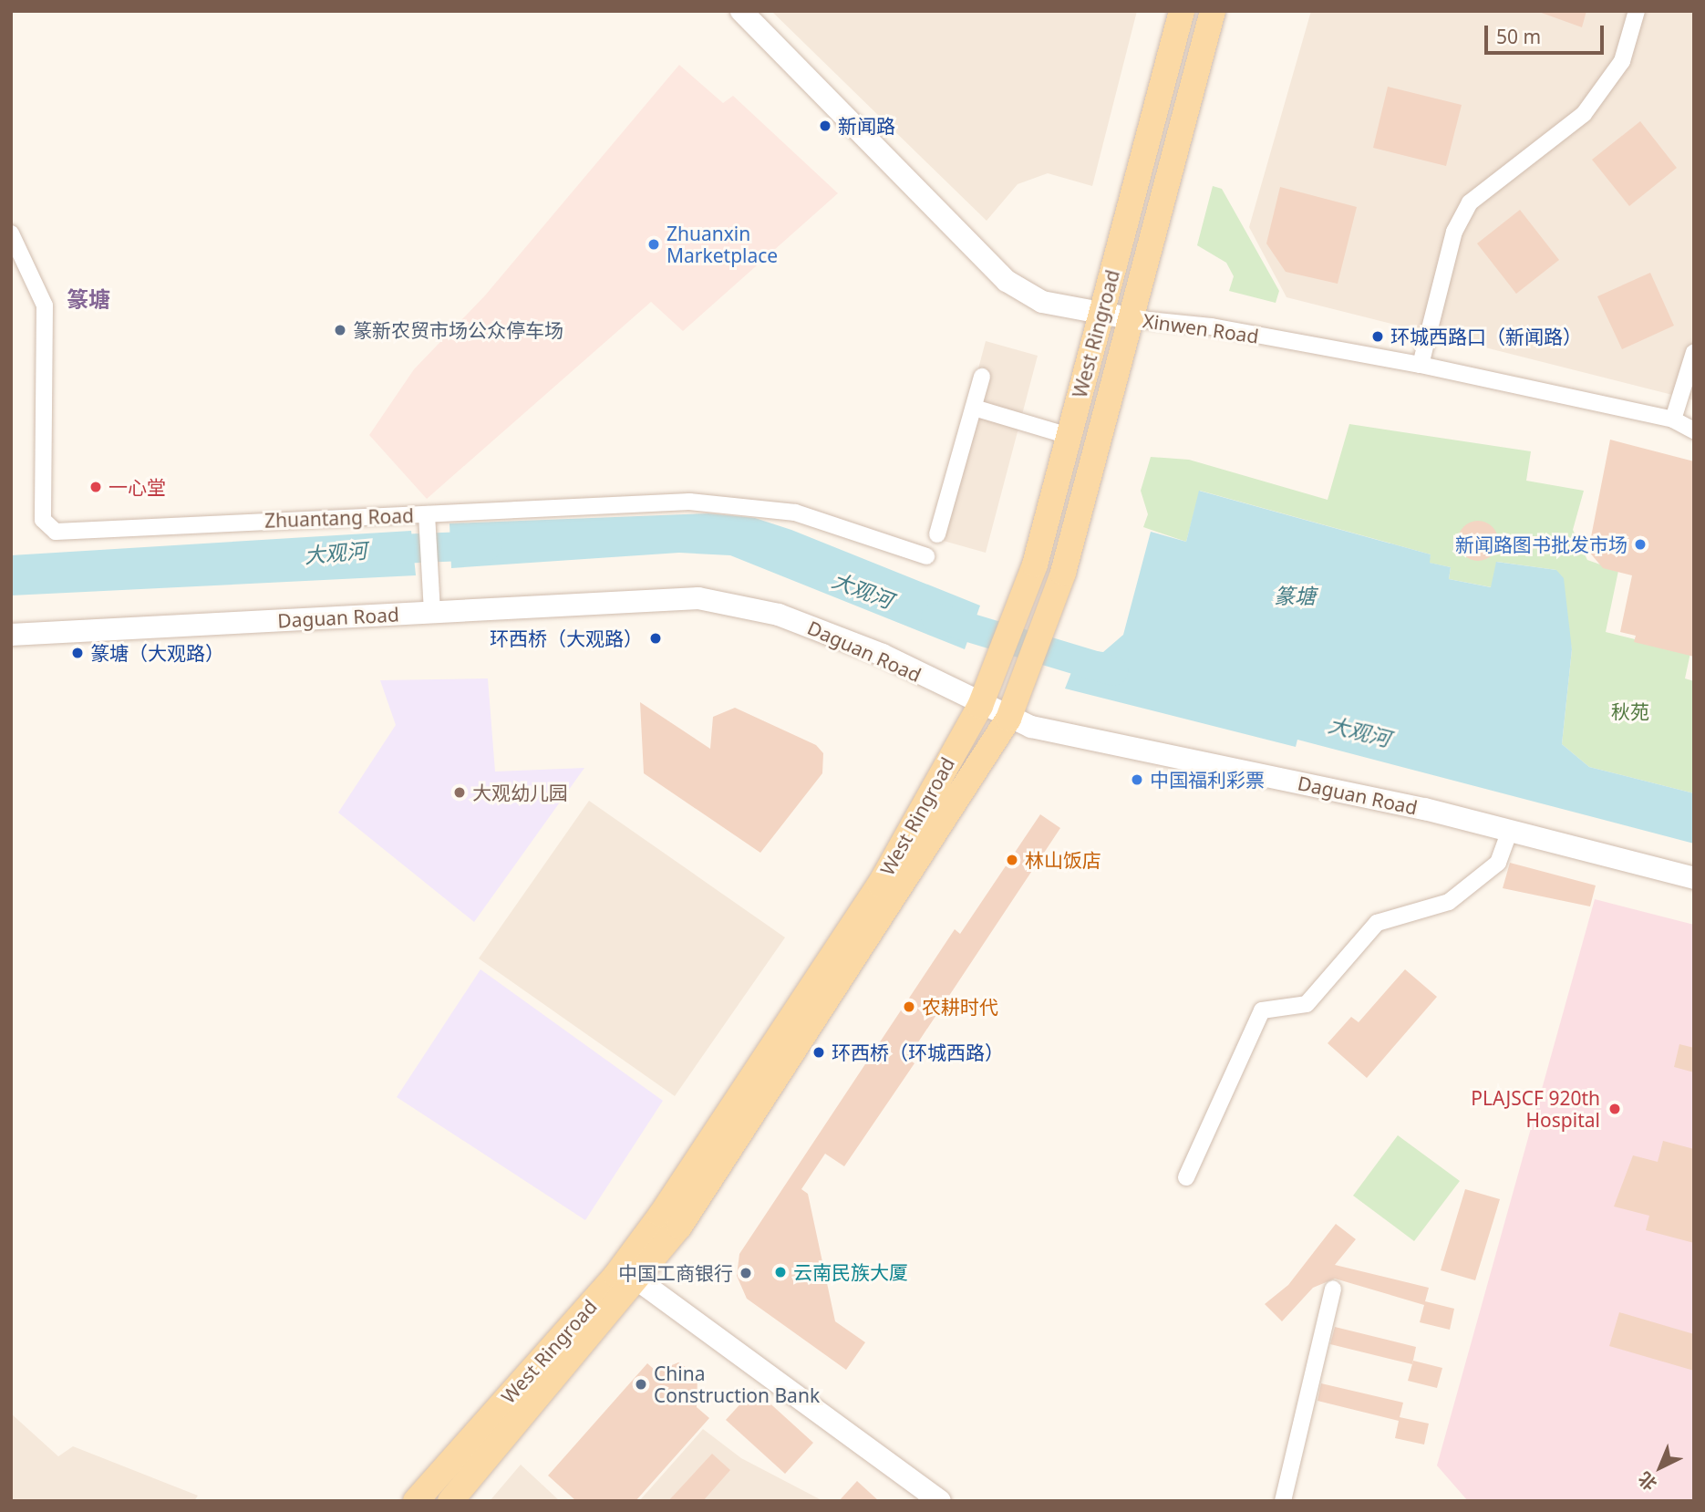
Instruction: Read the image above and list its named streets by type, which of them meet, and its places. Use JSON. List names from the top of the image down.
{
  "streets": {
    "main road": ["Xinwen Road", "West Ringroad", "Daguan Road"],
    "street": ["Zhuantang Road"]
  },
  "crossings": [
    ["Xinwen Road", "West Ringroad"],
    ["West Ringroad", "Daguan Road"]
  ],
  "districts": ["篆塘"],
  "water": ["大观河", "篆塘"],
  "parks": ["秋苑"],
  "places": [
    "新闻路",
    "Zhuanxin Marketplace",
    "篆新农贸市场公众停车场",
    "环城西路口（新闻路）",
    "一心堂",
    "新闻路图书批发市场",
    "环西桥（大观路）",
    "篆塘（大观路）",
    "中国福利彩票",
    "大观幼儿园",
    "林山饭店",
    "农耕时代",
    "环西桥（环城西路）",
    "PLAJSCF 920th Hospital",
    "云南民族大厦",
    "中国工商银行",
    "China Construction Bank"
  ],
  "scale_bar": "50 m",
  "north": "bottom left"
}
